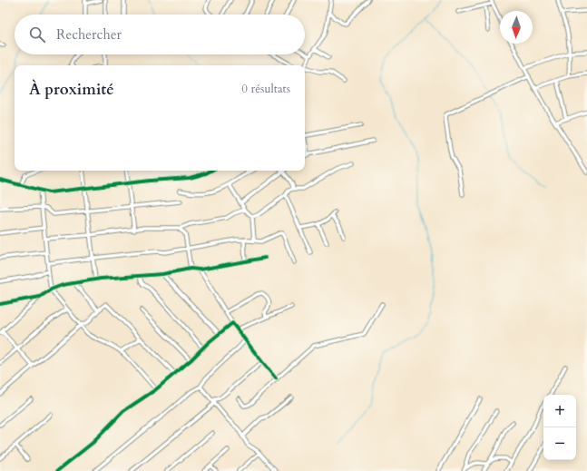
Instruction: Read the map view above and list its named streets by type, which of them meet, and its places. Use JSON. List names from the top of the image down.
{
  "north": "bottom",
  "page": {
    "search": "Rechercher",
    "heading": ["À proximité", "0 résultats"],
    "map_buttons": ["+", "−"]
  }
}
